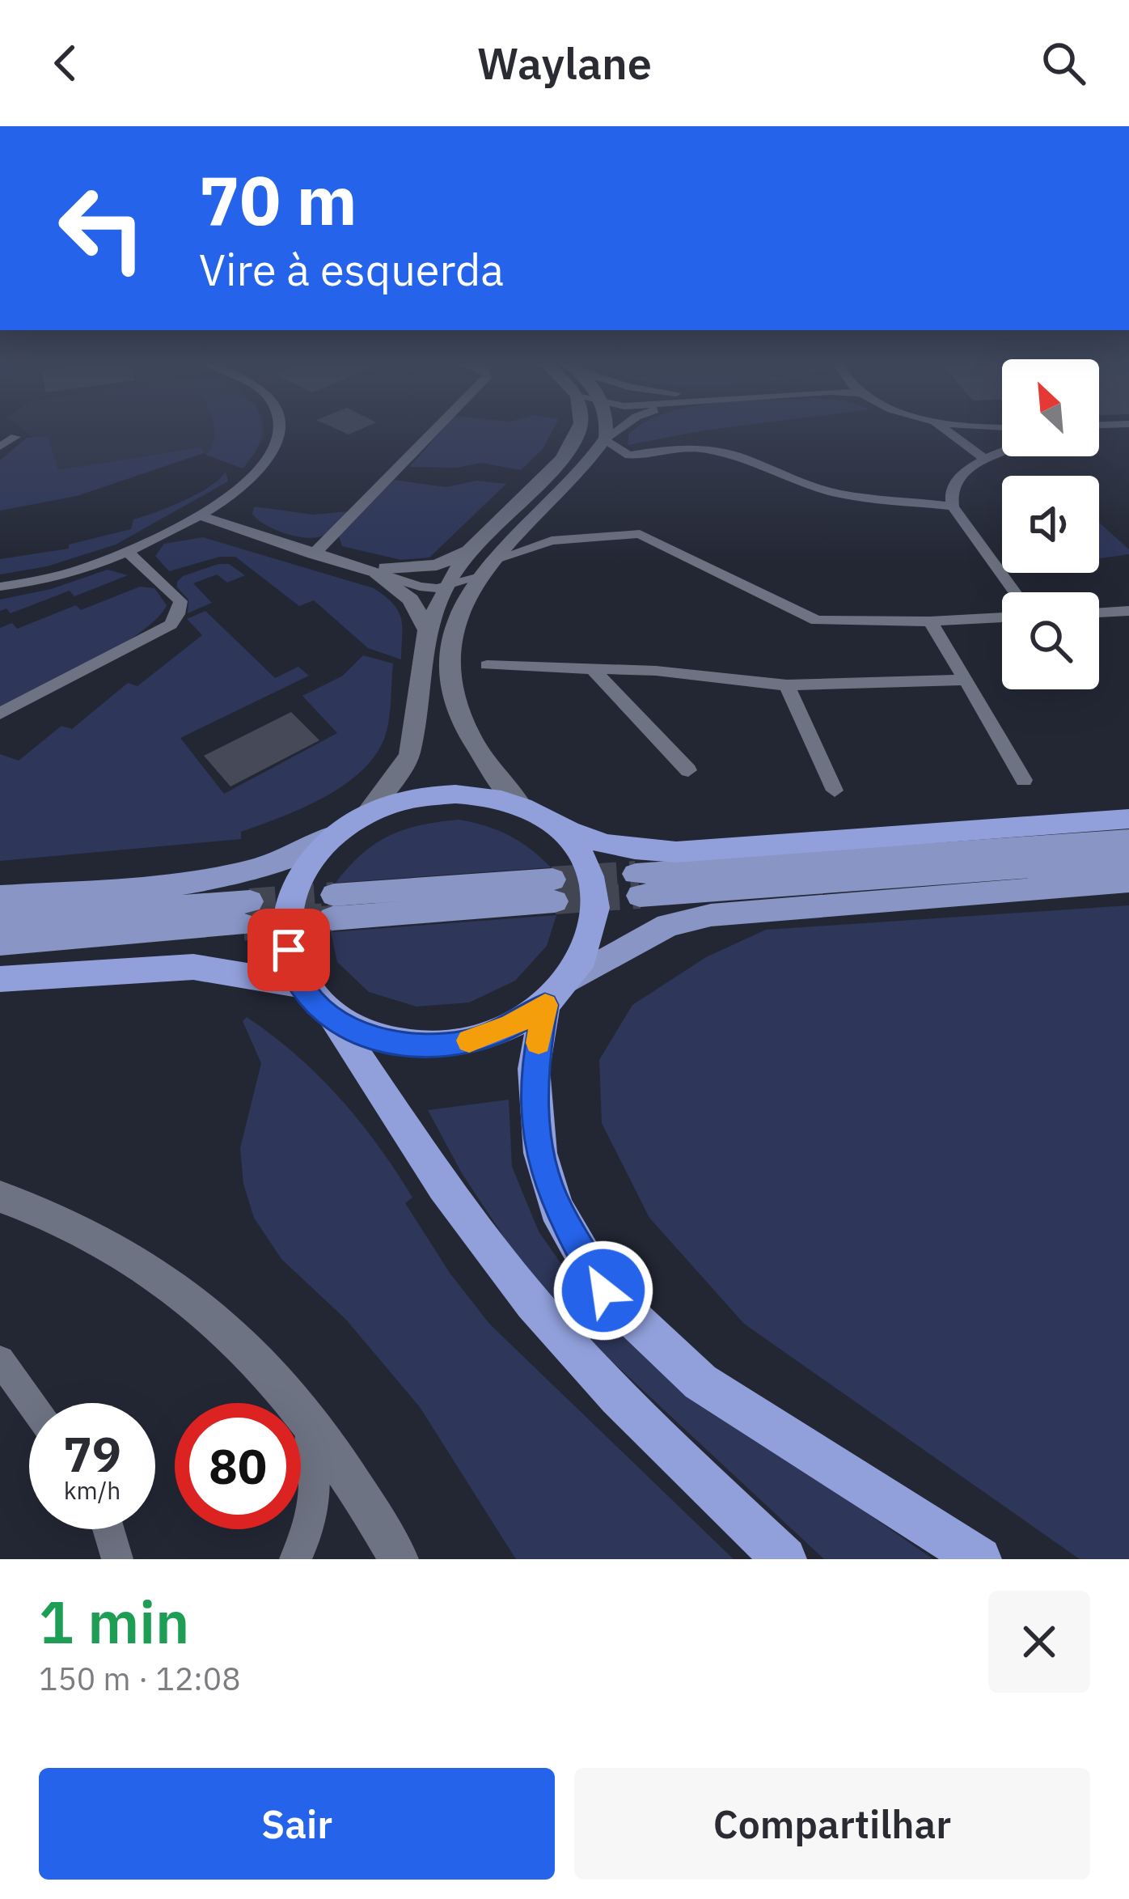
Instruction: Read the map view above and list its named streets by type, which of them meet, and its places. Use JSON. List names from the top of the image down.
{
  "north": "top left",
  "page": {
    "header": "Waylane",
    "turn": ["70 m", "Vire à esquerda"],
    "speed": "79 km/h",
    "limit": "80",
    "heading": ["1 min", "150 m · 12:08"],
    "buttons": ["Sair", "Compartilhar"]
  }
}
